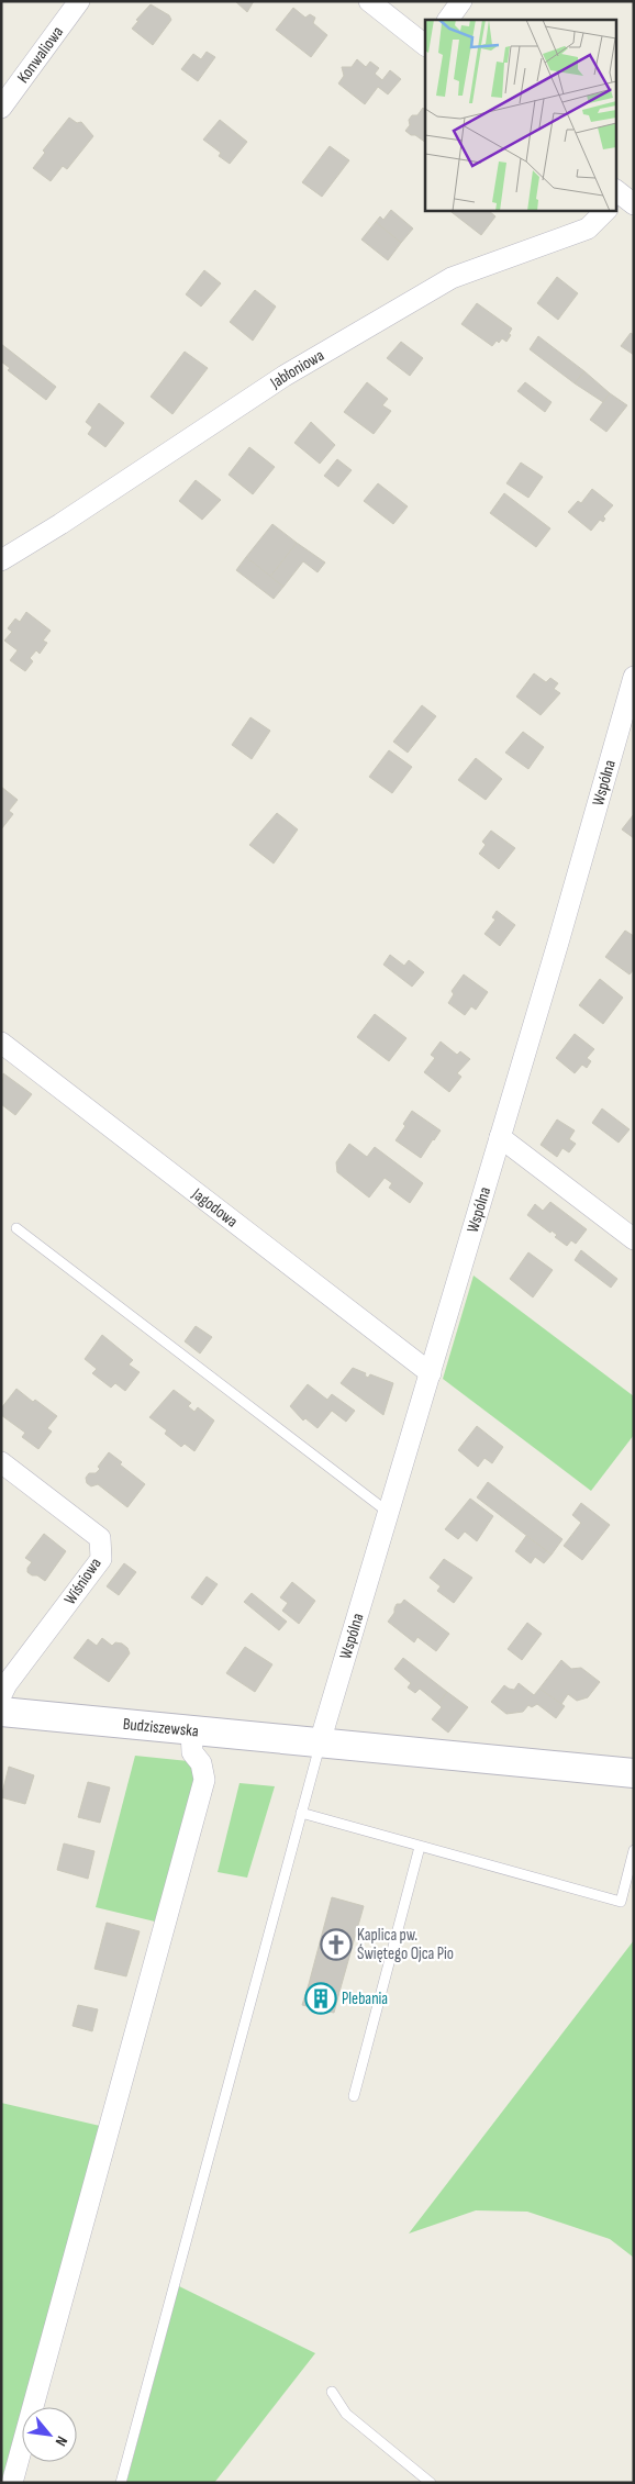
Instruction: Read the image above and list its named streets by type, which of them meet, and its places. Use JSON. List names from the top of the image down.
{
  "streets": {
    "street": [
      "Konwaliowa",
      "Jabłoniowa",
      "Wspólna",
      "Jagodowa",
      "Wiśniowa",
      "Budziszewska"
    ]
  },
  "crossings": [
    ["Wspólna", "Jagodowa"],
    ["Wspólna", "Budziszewska"]
  ],
  "places": {
    "church": ["Kaplica pw. Świętego Ojca Pio"],
    "building": ["Plebania"]
  },
  "north": "bottom right"
}
